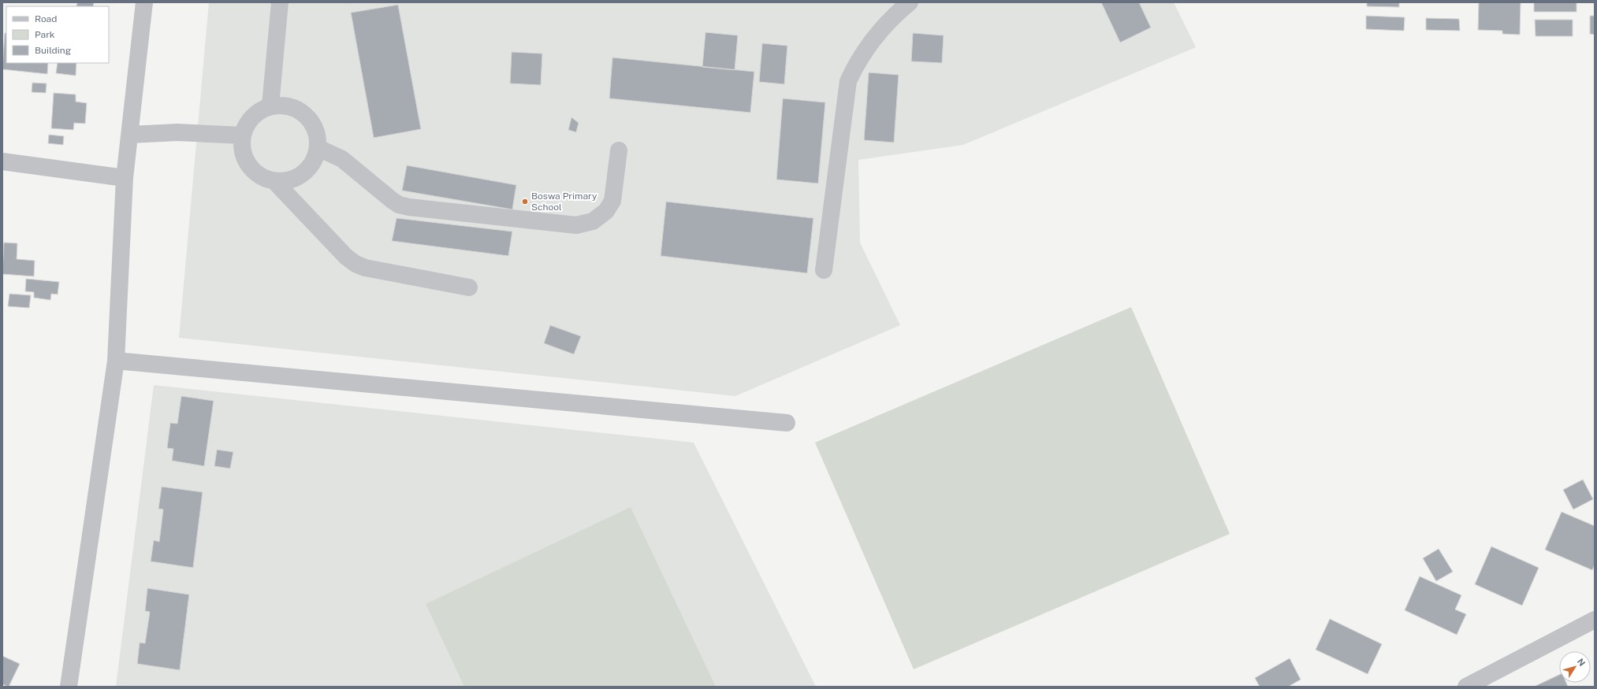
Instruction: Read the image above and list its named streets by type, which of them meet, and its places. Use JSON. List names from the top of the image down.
{
  "places": ["Boswa Primary School"],
  "legend": ["Road", "Park", "Building"],
  "north": "top right"
}
